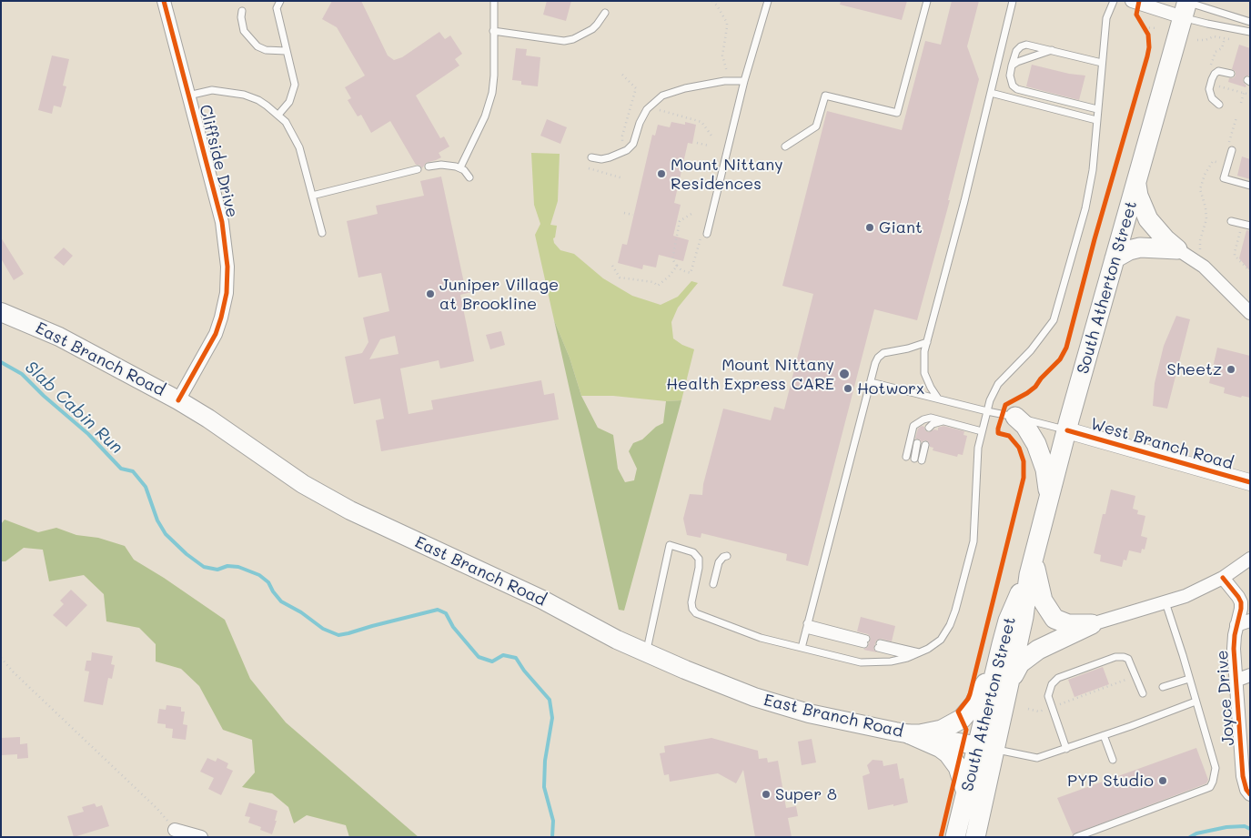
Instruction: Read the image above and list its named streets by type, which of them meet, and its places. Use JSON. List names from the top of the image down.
{
  "streets": {
    "main road": ["South Atherton Street", "East Branch Road"],
    "street": ["Cliffside Drive", "West Branch Road", "Joyce Drive"]
  },
  "crossings": [
    ["Cliffside Drive", "East Branch Road"],
    ["South Atherton Street", "East Branch Road"],
    ["South Atherton Street", "West Branch Road"]
  ],
  "water": ["Slab Cabin Run"],
  "places": [
    "Mount Nittany Residences",
    "Giant",
    "Juniper Village at Brookline",
    "Sheetz",
    "Mount Nittany Health Express CARE",
    "Hotworx",
    "PYP Studio",
    "Super 8"
  ]
}
